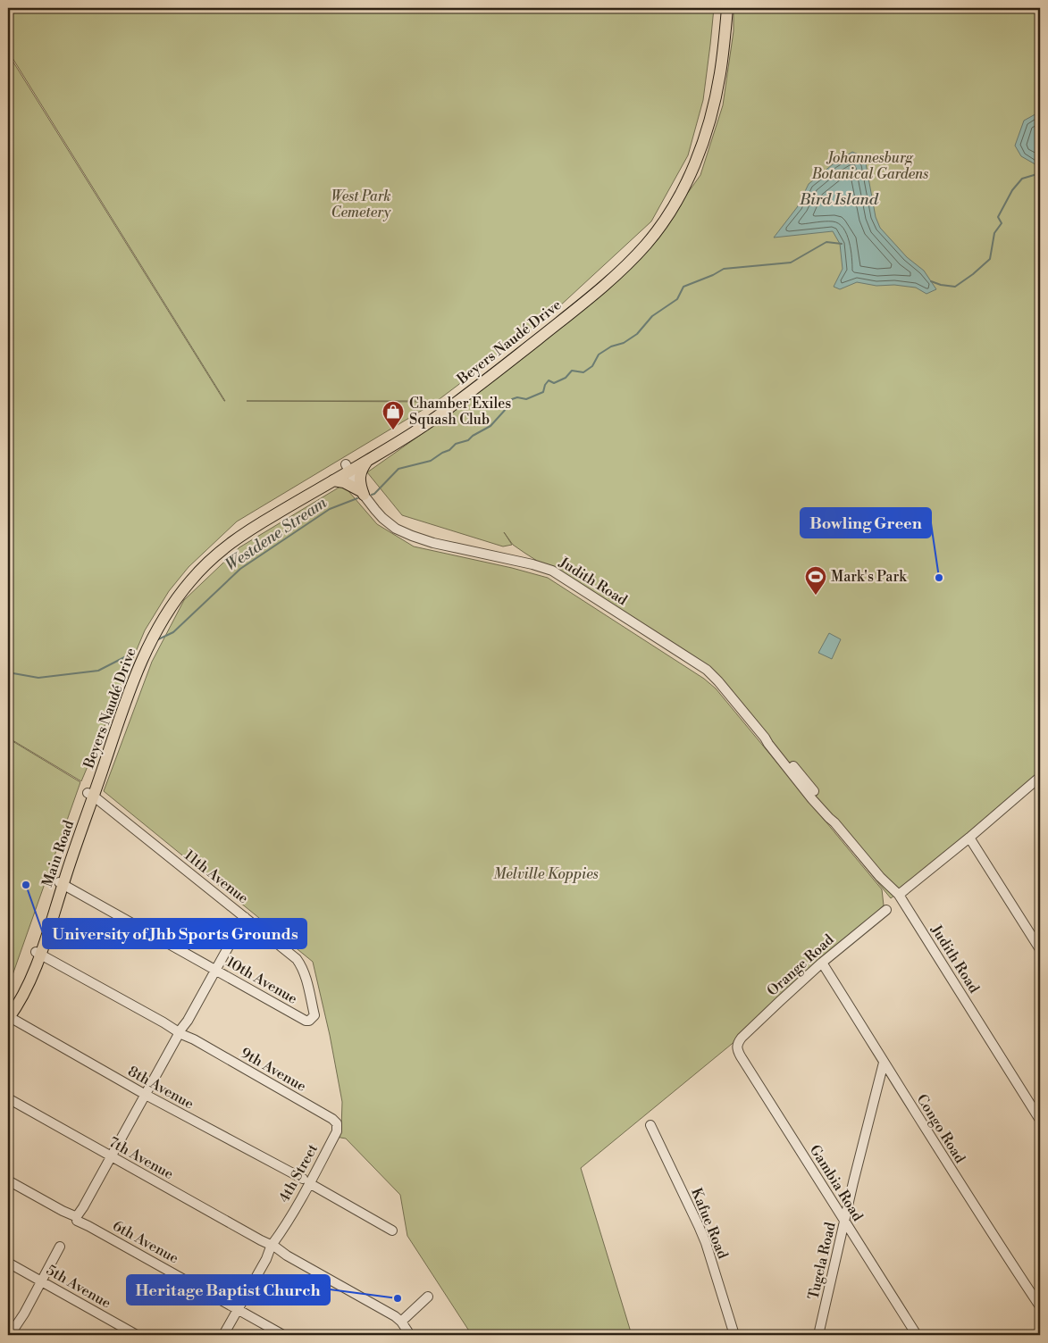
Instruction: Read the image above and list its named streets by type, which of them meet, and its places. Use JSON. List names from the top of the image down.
{
  "streets": {
    "main road": ["Beyers Naudé Drive", "Main Road"],
    "street": [
      "Judith Road",
      "11th Avenue",
      "Orange Road",
      "10th Avenue",
      "9th Avenue",
      "8th Avenue",
      "Congo Road",
      "7th Avenue",
      "4th Street",
      "Gambia Road",
      "Kafue Road",
      "6th Avenue",
      "Tugela Road",
      "5th Avenue"
    ]
  },
  "crossings": [
    ["Beyers Naudé Drive", "Judith Road"],
    ["Beyers Naudé Drive", "Main Road"],
    ["Beyers Naudé Drive", "11th Avenue"],
    ["Main Road", "11th Avenue"],
    ["Main Road", "10th Avenue"],
    ["Main Road", "9th Avenue"],
    ["Main Road", "8th Avenue"],
    ["11th Avenue", "10th Avenue"],
    ["Orange Road", "Congo Road"],
    ["Orange Road", "Gambia Road"],
    ["9th Avenue", "4th Street"],
    ["8th Avenue", "4th Street"],
    ["Congo Road", "Tugela Road"],
    ["7th Avenue", "4th Street"],
    ["4th Street", "6th Avenue"],
    ["Gambia Road", "Tugela Road"]
  ],
  "water": ["Bird Island", "Westdene Stream"],
  "parks": ["Johannesburg Botanical Gardens", "West Park Cemetery", "Melville Koppies"],
  "places": {
    "shop": ["Chamber Exiles Squash Club"],
    "other": ["Bowling Green", "University of Jhb Sports Grounds", "Heritage Baptist Church"],
    "sports": ["Mark's Park"]
  }
}
